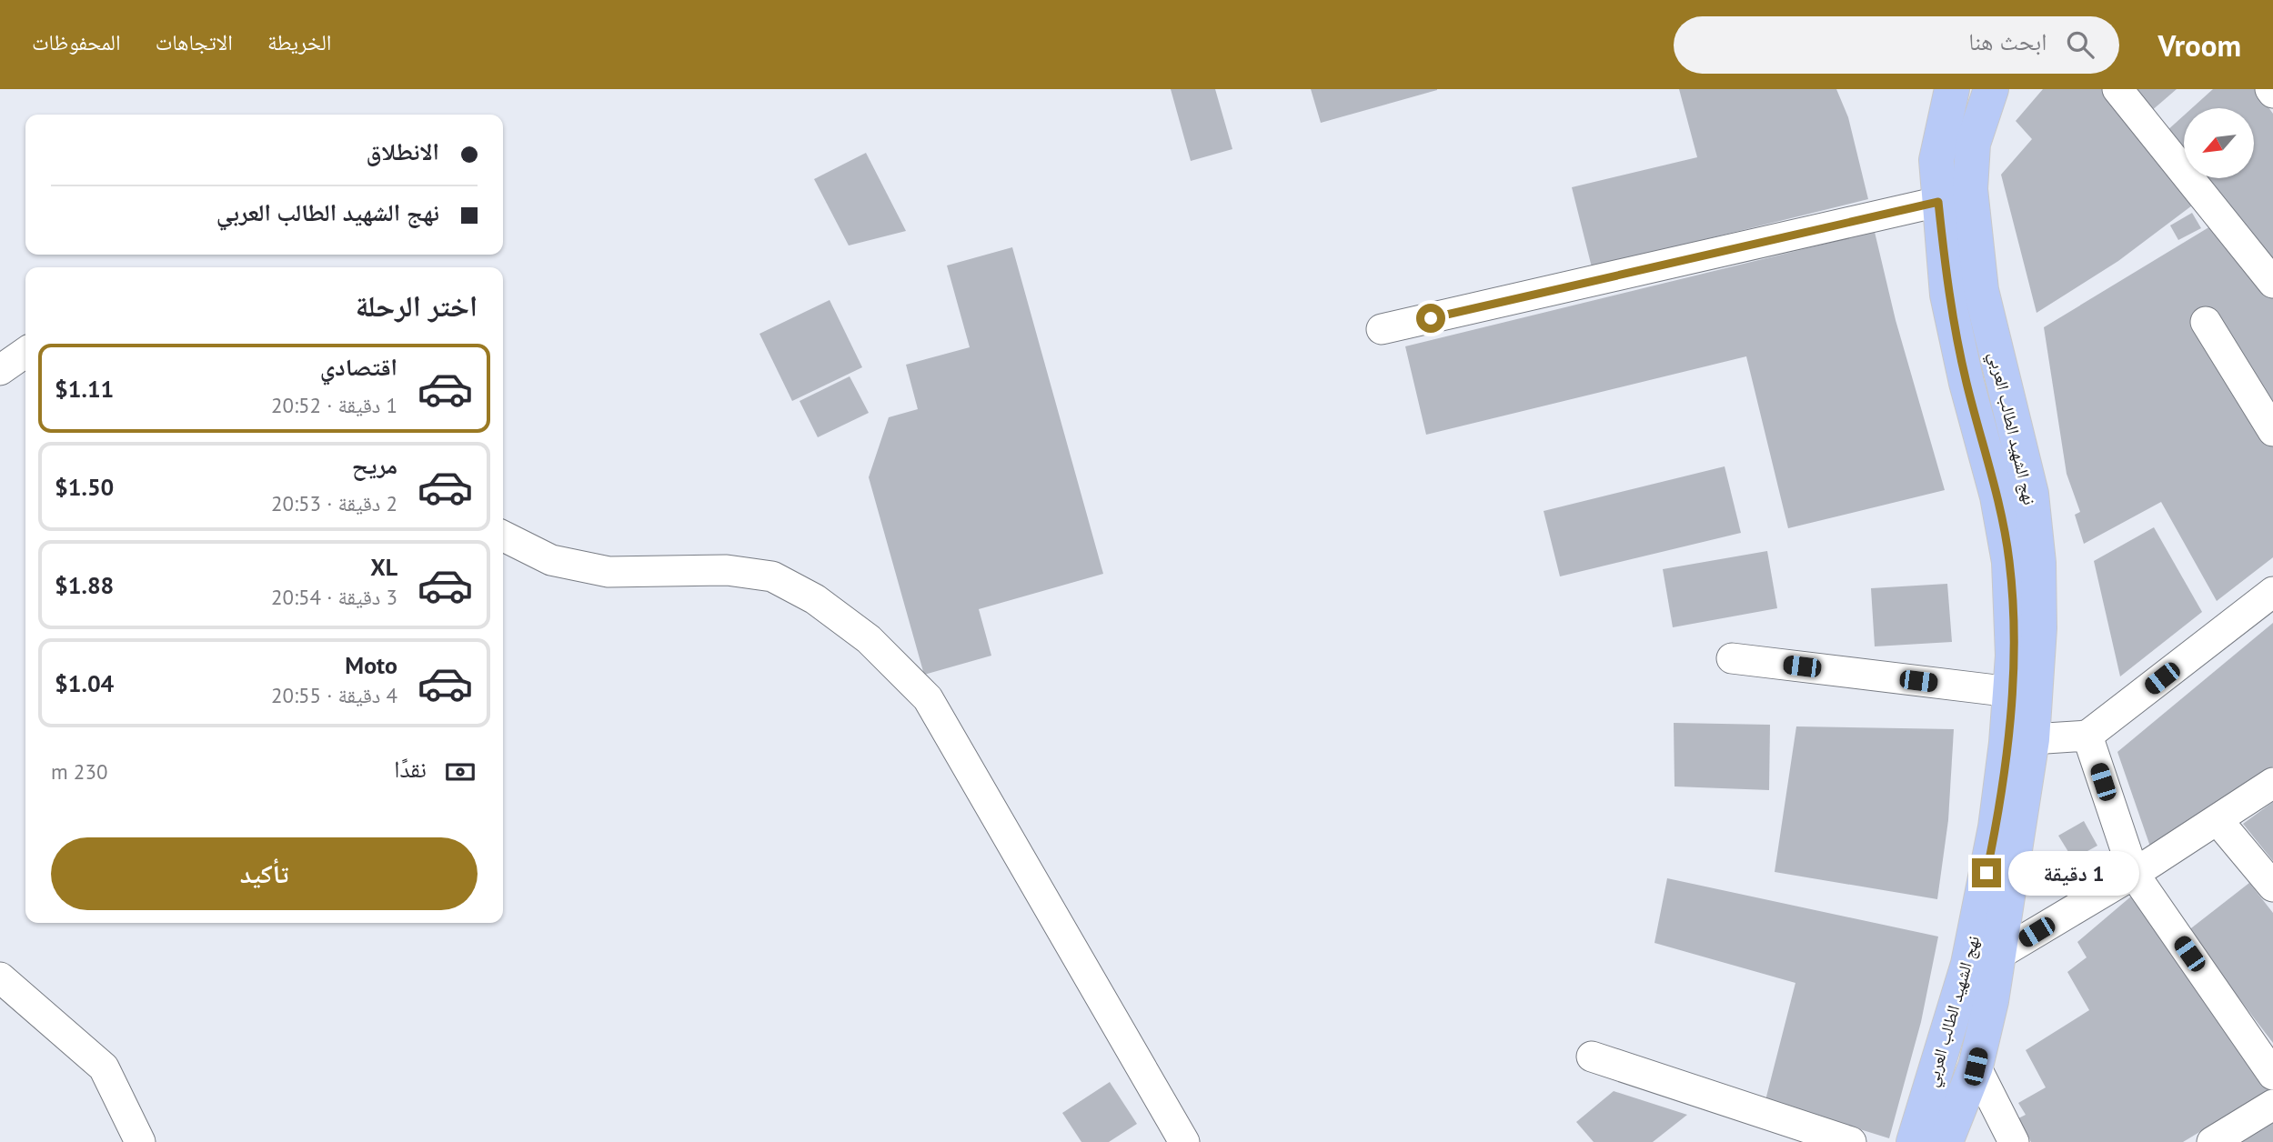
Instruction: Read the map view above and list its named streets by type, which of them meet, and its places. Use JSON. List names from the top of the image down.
{
  "streets": {
    "main road": ["نهج الشهيد الطالب العربي"]
  },
  "north": "bottom left",
  "page": {
    "header": "Vroom",
    "search": "ابحث هنا",
    "nav": ["الخريطة", "الاتجاهات", "المحفوظات"],
    "banner": ["الانطلاق", "نهج الشهيد الطالب العربي"],
    "heading": "اختر الرحلة",
    "list": [
      {
        "name": "اقتصادي",
        "note": "1 دقيقة · 20:52",
        "value": "$1.11"
      },
      {
        "name": "مريح",
        "note": "2 دقيقة · 20:53",
        "value": "$1.50"
      },
      {
        "name": "XL",
        "note": "3 دقيقة · 20:54",
        "value": "$1.88"
      },
      {
        "name": "Moto",
        "note": "4 دقيقة · 20:55",
        "value": "$1.04"
      }
    ],
    "pay": ["نقدًا", "230 m"],
    "buttons": "تأكيد",
    "bubble": "1 دقيقة"
  }
}
